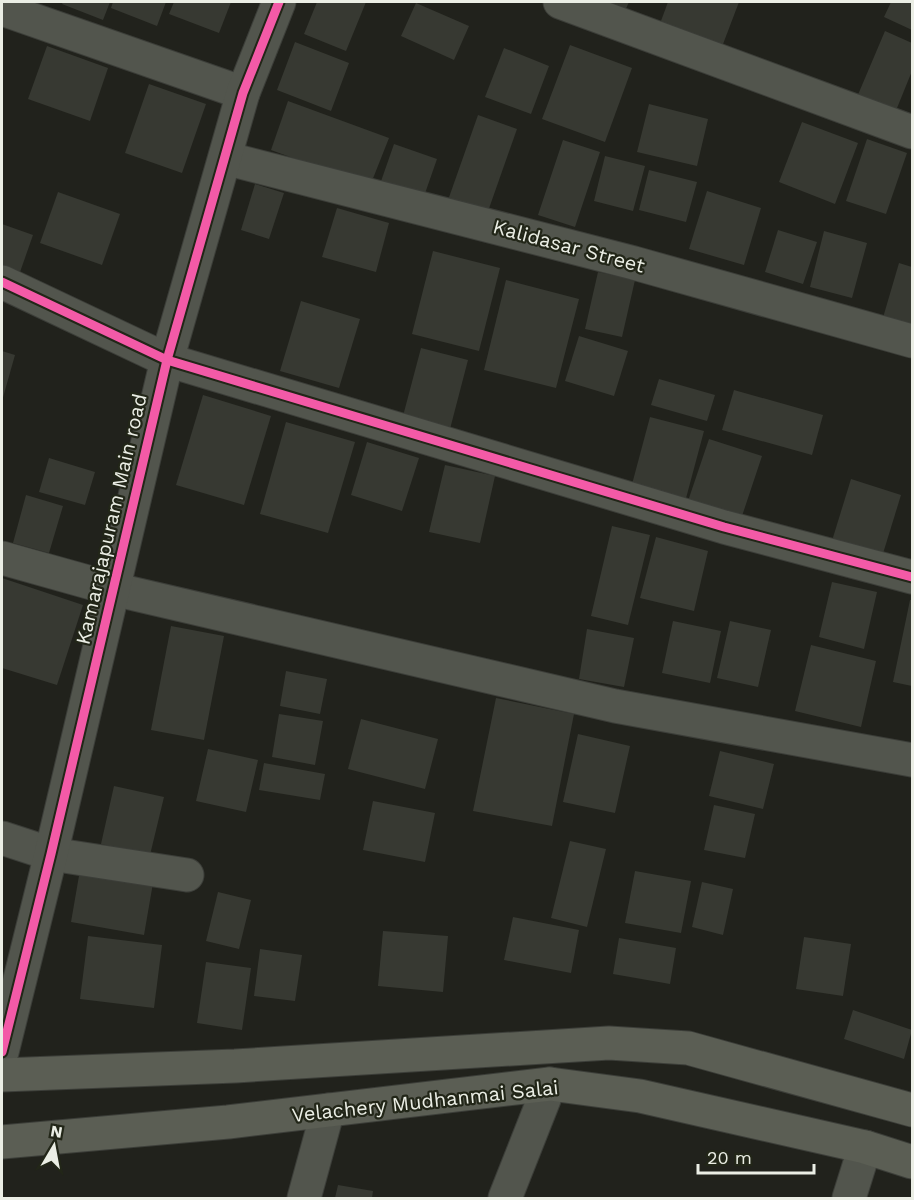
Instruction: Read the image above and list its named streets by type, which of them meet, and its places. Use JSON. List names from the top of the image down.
{
  "streets": {
    "main road": ["Velachery Mudhanmai Salai"],
    "street": ["Kalidasar Street", "Kamarajapuram Main road"]
  },
  "crossings": [
    ["Kalidasar Street", "Kamarajapuram Main road"]
  ],
  "scale_bar": "20 m",
  "north": "top"
}
